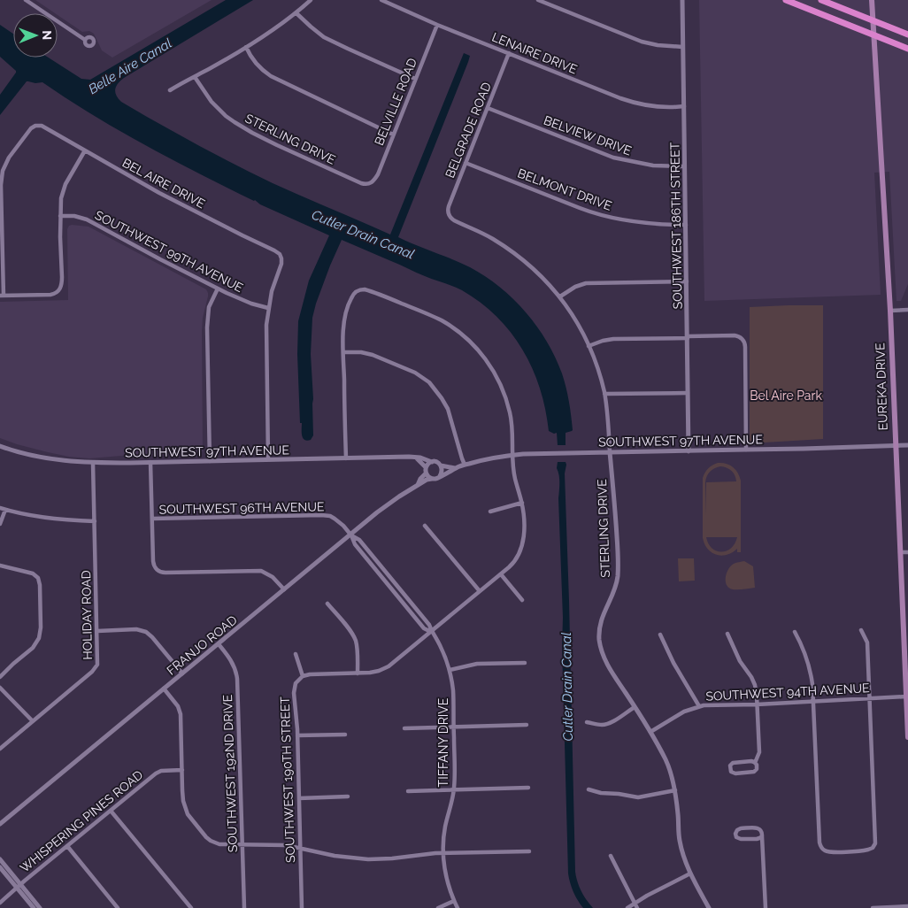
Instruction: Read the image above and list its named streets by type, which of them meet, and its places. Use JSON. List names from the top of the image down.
{
  "streets": {
    "main road": ["EUREKA DRIVE"],
    "street": [
      "LENAIRE DRIVE",
      "BELVILLE ROAD",
      "BELGRADE ROAD",
      "BELVIEW DRIVE",
      "STERLING DRIVE",
      "BEL AIRE DRIVE",
      "BELMONT DRIVE",
      "SOUTHWEST 186TH STREET",
      "SOUTHWEST 99TH AVENUE",
      "SOUTHWEST 97TH AVENUE",
      "SOUTHWEST 96TH AVENUE",
      "HOLIDAY ROAD",
      "FRANJO ROAD",
      "SOUTHWEST 94TH AVENUE",
      "TIFFANY DRIVE",
      "SOUTHWEST 192ND DRIVE",
      "SOUTHWEST 190TH STREET",
      "WHISPERING PINES ROAD"
    ]
  },
  "crossings": [
    ["LENAIRE DRIVE", "BELVILLE ROAD"],
    ["LENAIRE DRIVE", "BELGRADE ROAD"],
    ["LENAIRE DRIVE", "SOUTHWEST 186TH STREET"],
    ["BELVILLE ROAD", "STERLING DRIVE"],
    ["BELGRADE ROAD", "BELVIEW DRIVE"],
    ["BELGRADE ROAD", "STERLING DRIVE"],
    ["BELGRADE ROAD", "BELMONT DRIVE"],
    ["BELVIEW DRIVE", "SOUTHWEST 186TH STREET"],
    ["STERLING DRIVE", "SOUTHWEST 97TH AVENUE"],
    ["STERLING DRIVE", "SOUTHWEST 94TH AVENUE"],
    ["BEL AIRE DRIVE", "SOUTHWEST 99TH AVENUE"],
    ["BELMONT DRIVE", "SOUTHWEST 186TH STREET"],
    ["SOUTHWEST 186TH STREET", "SOUTHWEST 97TH AVENUE"],
    ["EUREKA DRIVE", "SOUTHWEST 97TH AVENUE"],
    ["EUREKA DRIVE", "SOUTHWEST 94TH AVENUE"],
    ["SOUTHWEST 97TH AVENUE", "HOLIDAY ROAD"],
    ["SOUTHWEST 97TH AVENUE", "FRANJO ROAD"],
    ["SOUTHWEST 96TH AVENUE", "FRANJO ROAD"],
    ["SOUTHWEST 96TH AVENUE", "TIFFANY DRIVE"],
    ["FRANJO ROAD", "TIFFANY DRIVE"],
    ["FRANJO ROAD", "SOUTHWEST 192ND DRIVE"]
  ],
  "water": ["Belle Aire Canal", "Cutler Drain Canal"],
  "parks": ["Bel Aire Park"],
  "north": "right"
}
